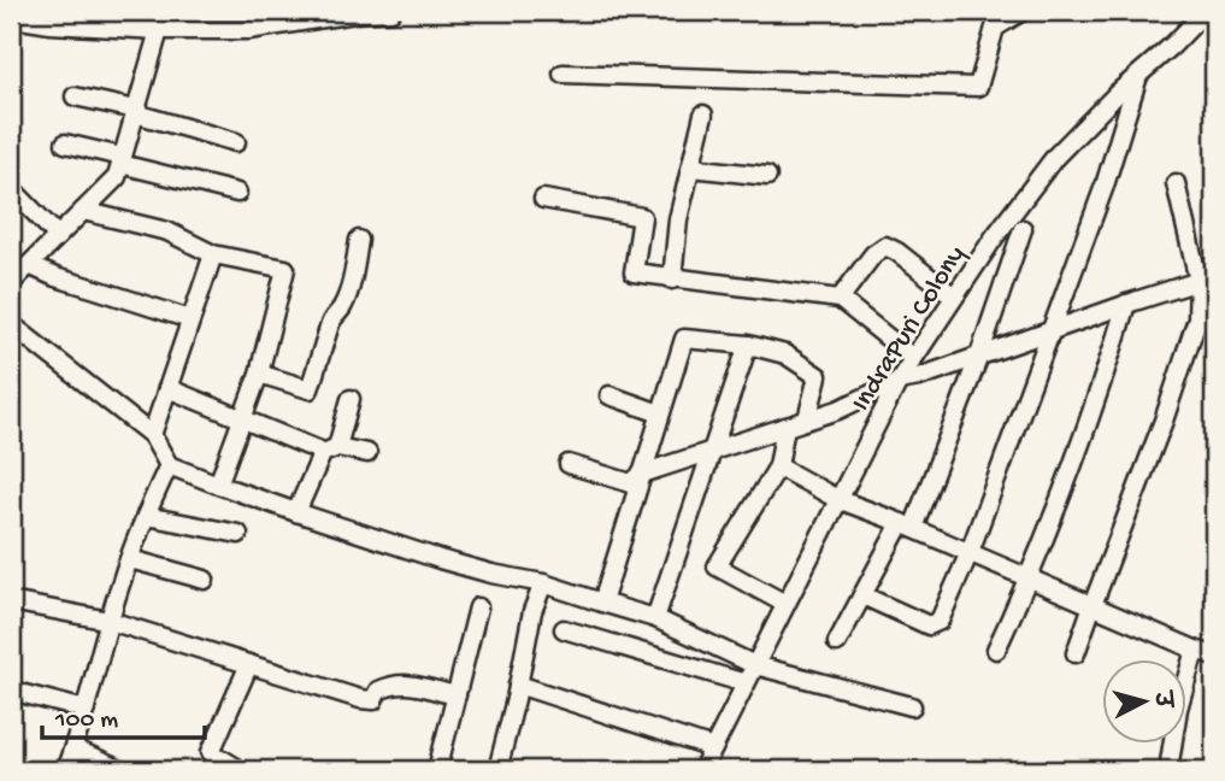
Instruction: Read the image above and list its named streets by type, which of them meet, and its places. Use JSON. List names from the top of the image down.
{
  "streets": {
    "street": ["IndraPuri Colony"]
  },
  "scale_bar": "100 m",
  "north": "right"
}
